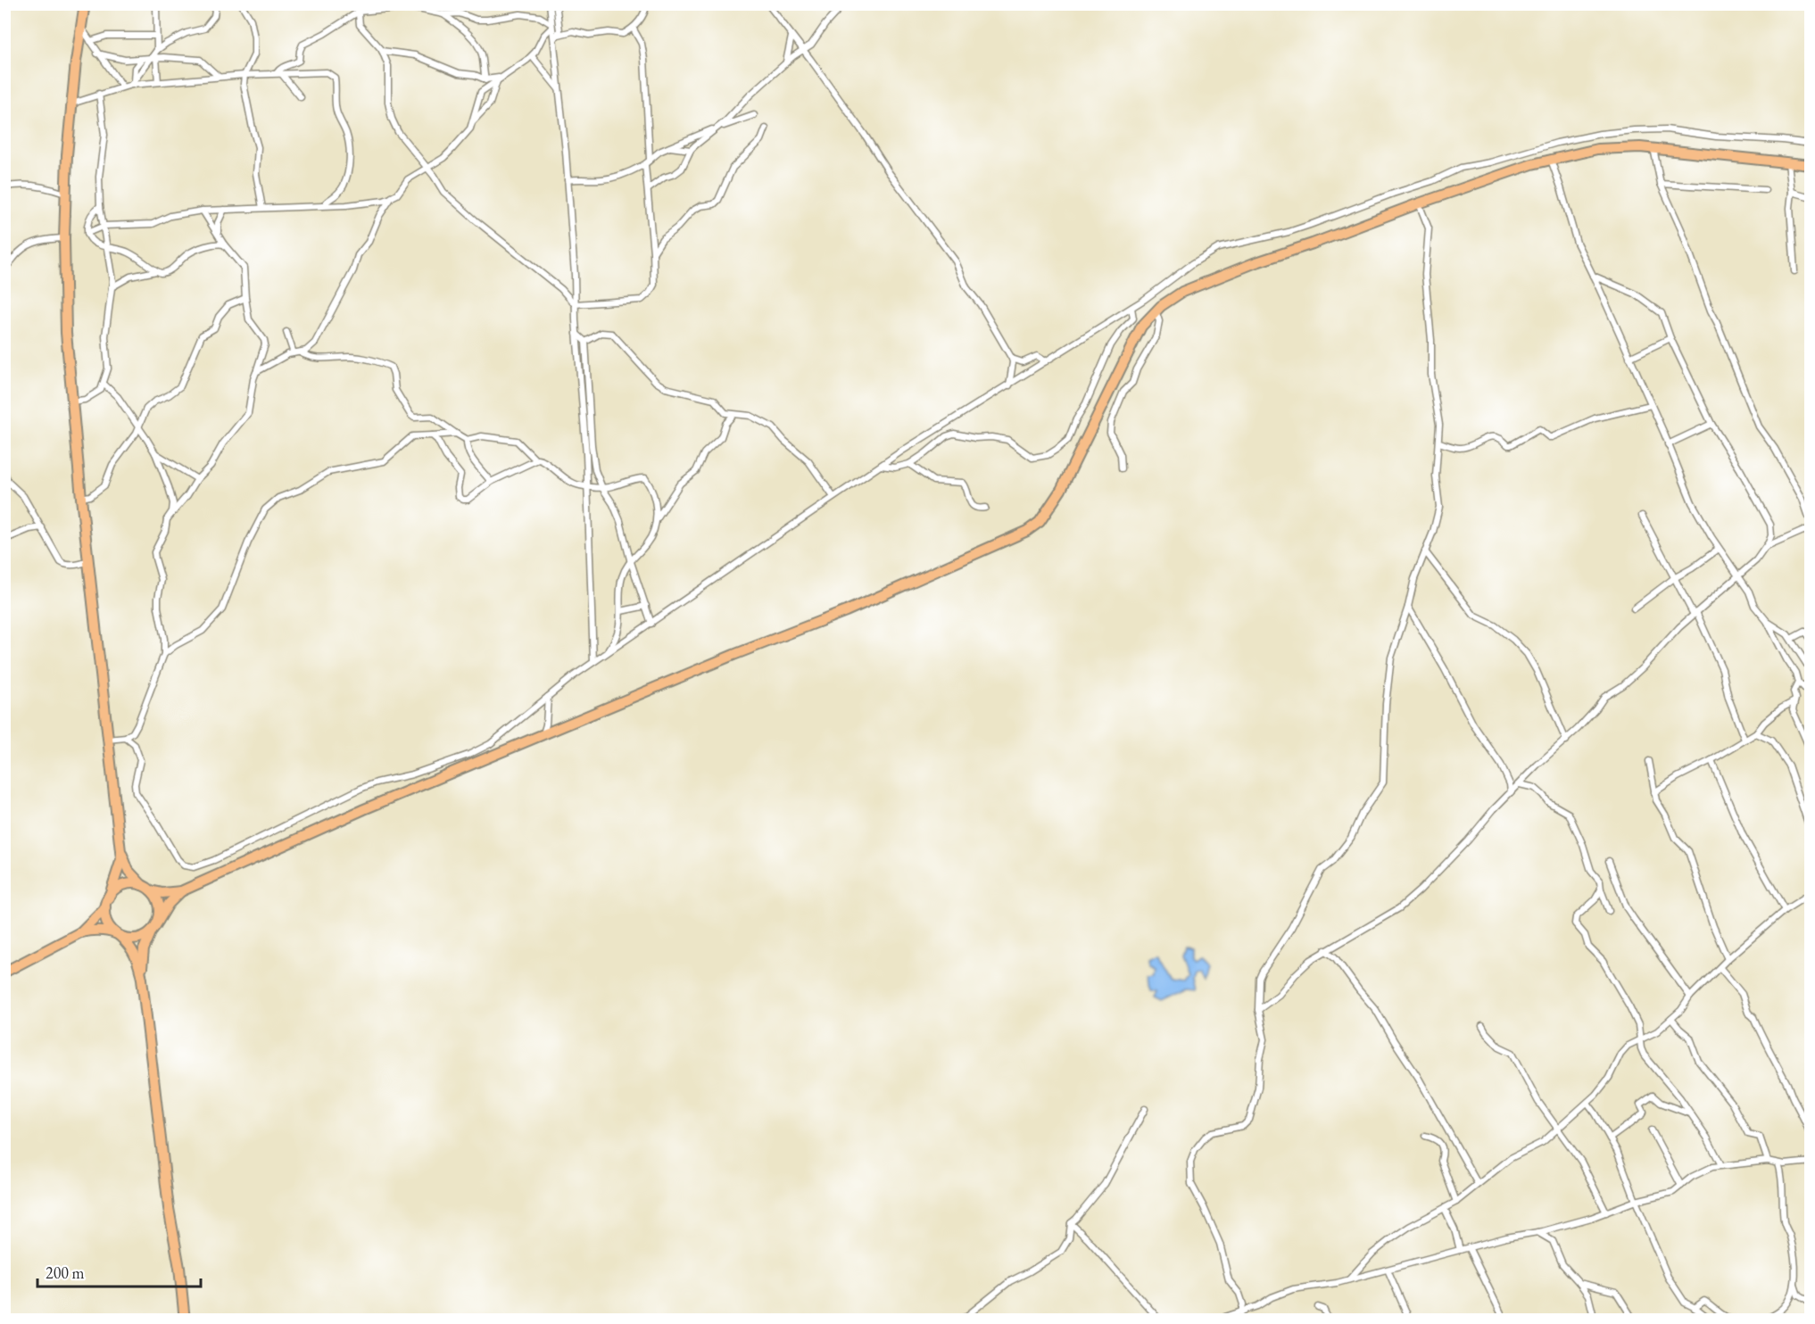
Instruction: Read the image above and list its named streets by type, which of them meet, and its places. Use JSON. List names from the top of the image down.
{
  "scale_bar": "200 m"
}
